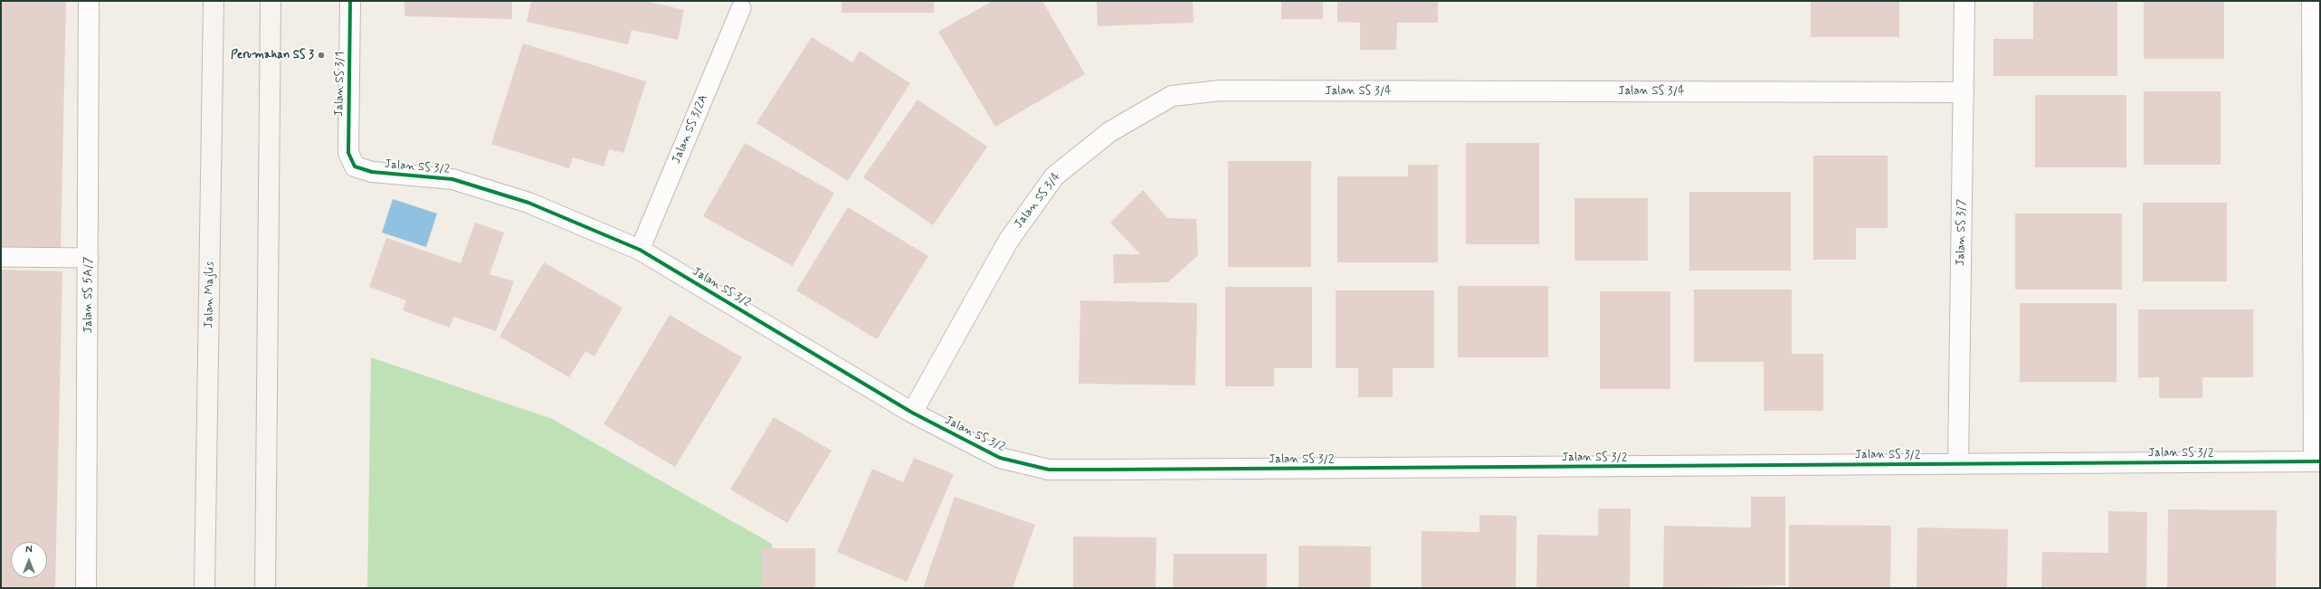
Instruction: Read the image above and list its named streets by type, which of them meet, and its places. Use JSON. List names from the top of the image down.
{
  "streets": {
    "main road": ["Jalan Majlis"],
    "street": [
      "Jalan SS 3/1",
      "Jalan SS 3/4",
      "Jalan SS 3/2",
      "Jalan SS 3/7",
      "Jalan SS 5A/7"
    ],
    "lane": ["Jalan SS 3/2A"]
  },
  "crossings": [
    ["Jalan SS 3/1", "Jalan SS 3/2"],
    ["Jalan SS 3/4", "Jalan SS 3/2"],
    ["Jalan SS 3/4", "Jalan SS 3/7"],
    ["Jalan SS 3/2A", "Jalan SS 3/2"],
    ["Jalan SS 3/2", "Jalan SS 3/7"]
  ],
  "places": ["Perumahan SS 3"],
  "north": "top"
}
